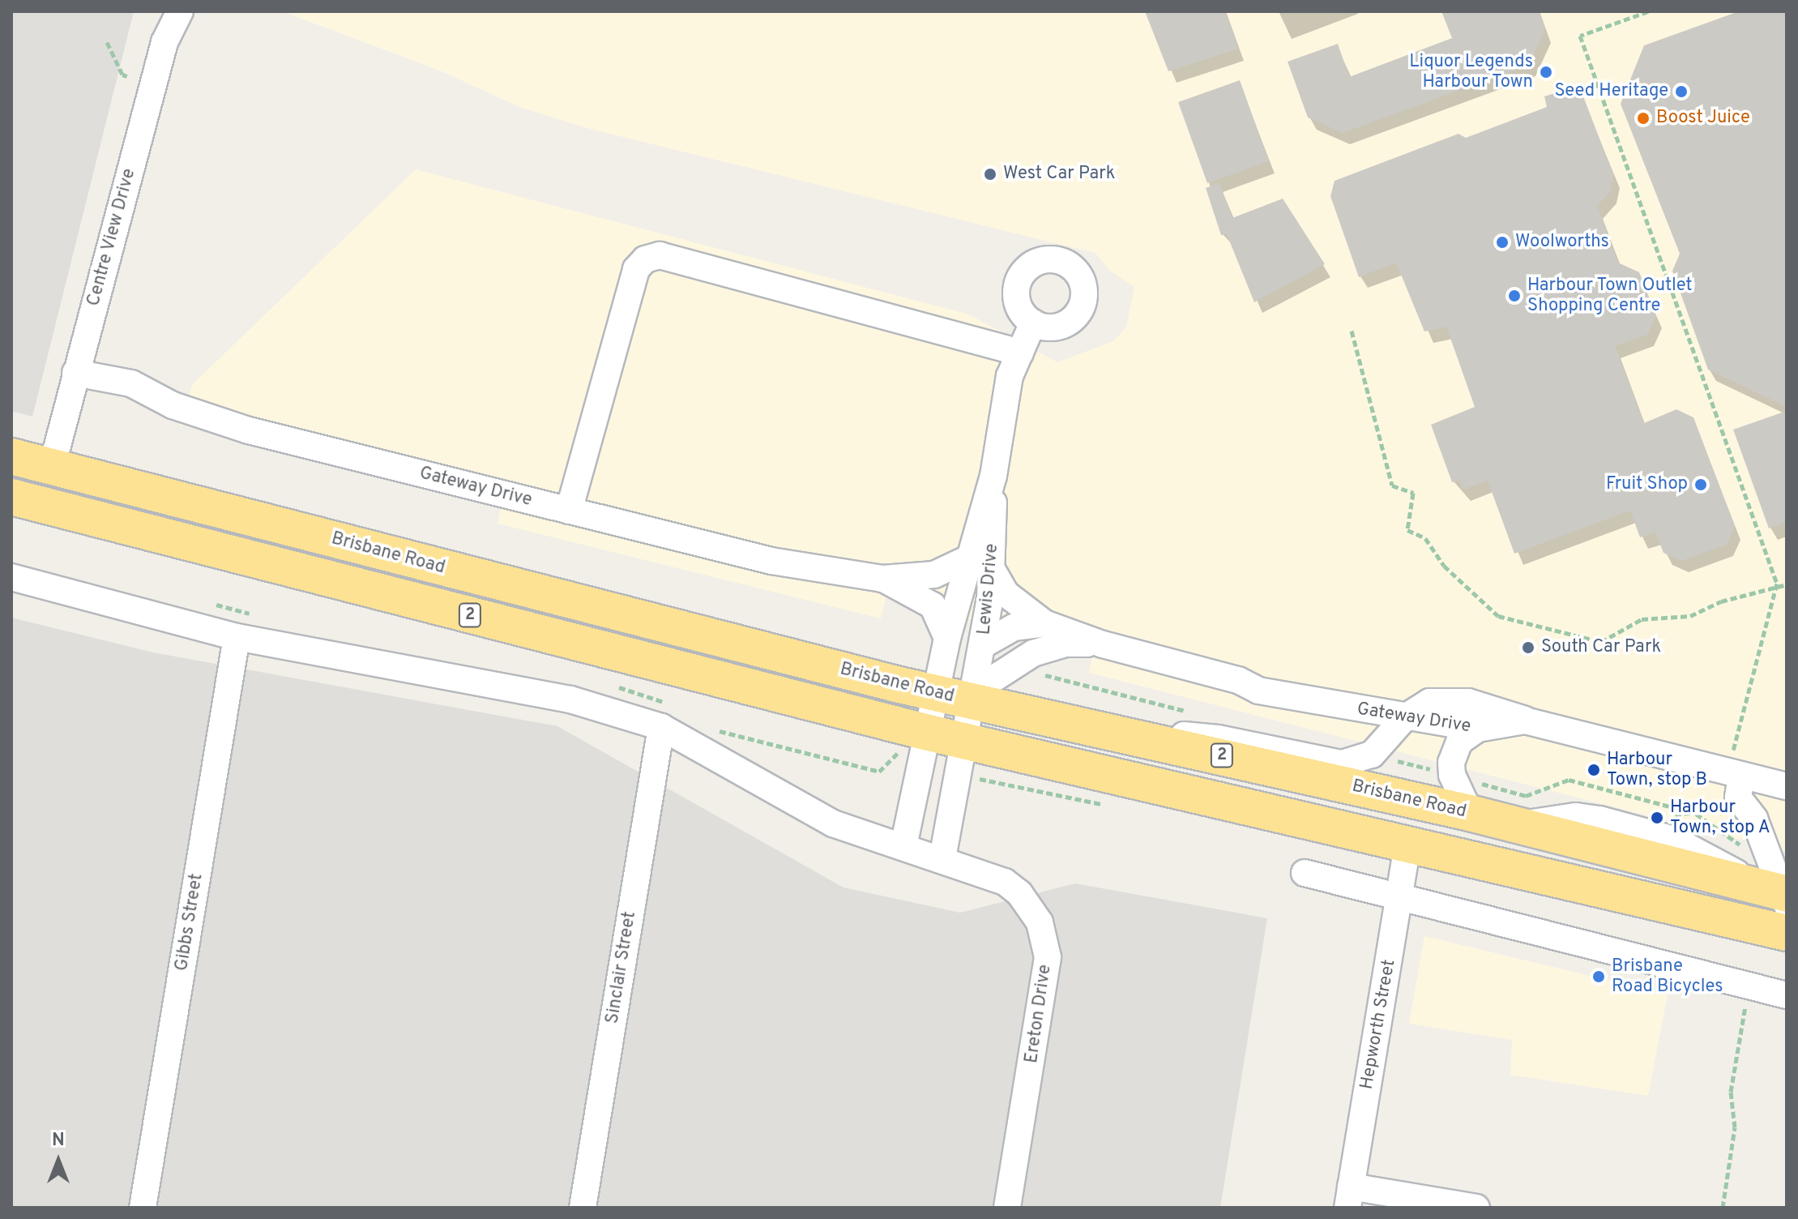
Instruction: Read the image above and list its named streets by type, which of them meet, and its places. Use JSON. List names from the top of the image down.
{
  "streets": {
    "highway": ["Brisbane Road", "2"],
    "street": [
      "Centre View Drive",
      "Gateway Drive",
      "Lewis Drive",
      "Gibbs Street",
      "Sinclair Street",
      "Ereton Drive",
      "Hepworth Street"
    ]
  },
  "crossings": [
    ["Centre View Drive", "Gateway Drive"],
    ["Centre View Drive", "Brisbane Road"],
    ["Gateway Drive", "Lewis Drive"],
    ["Brisbane Road", "Lewis Drive"],
    ["Lewis Drive", "2"],
    ["2", "Hepworth Street"]
  ],
  "places": [
    "Liquor Legends Harbour Town",
    "Seed Heritage",
    "Boost Juice",
    "West Car Park",
    "Woolworths",
    "Harbour Town Outlet Shopping Centre",
    "Fruit Shop",
    "South Car Park",
    "Harbour Town, stop B",
    "Harbour Town, stop A",
    "Brisbane Road Bicycles"
  ],
  "north": "top"
}
